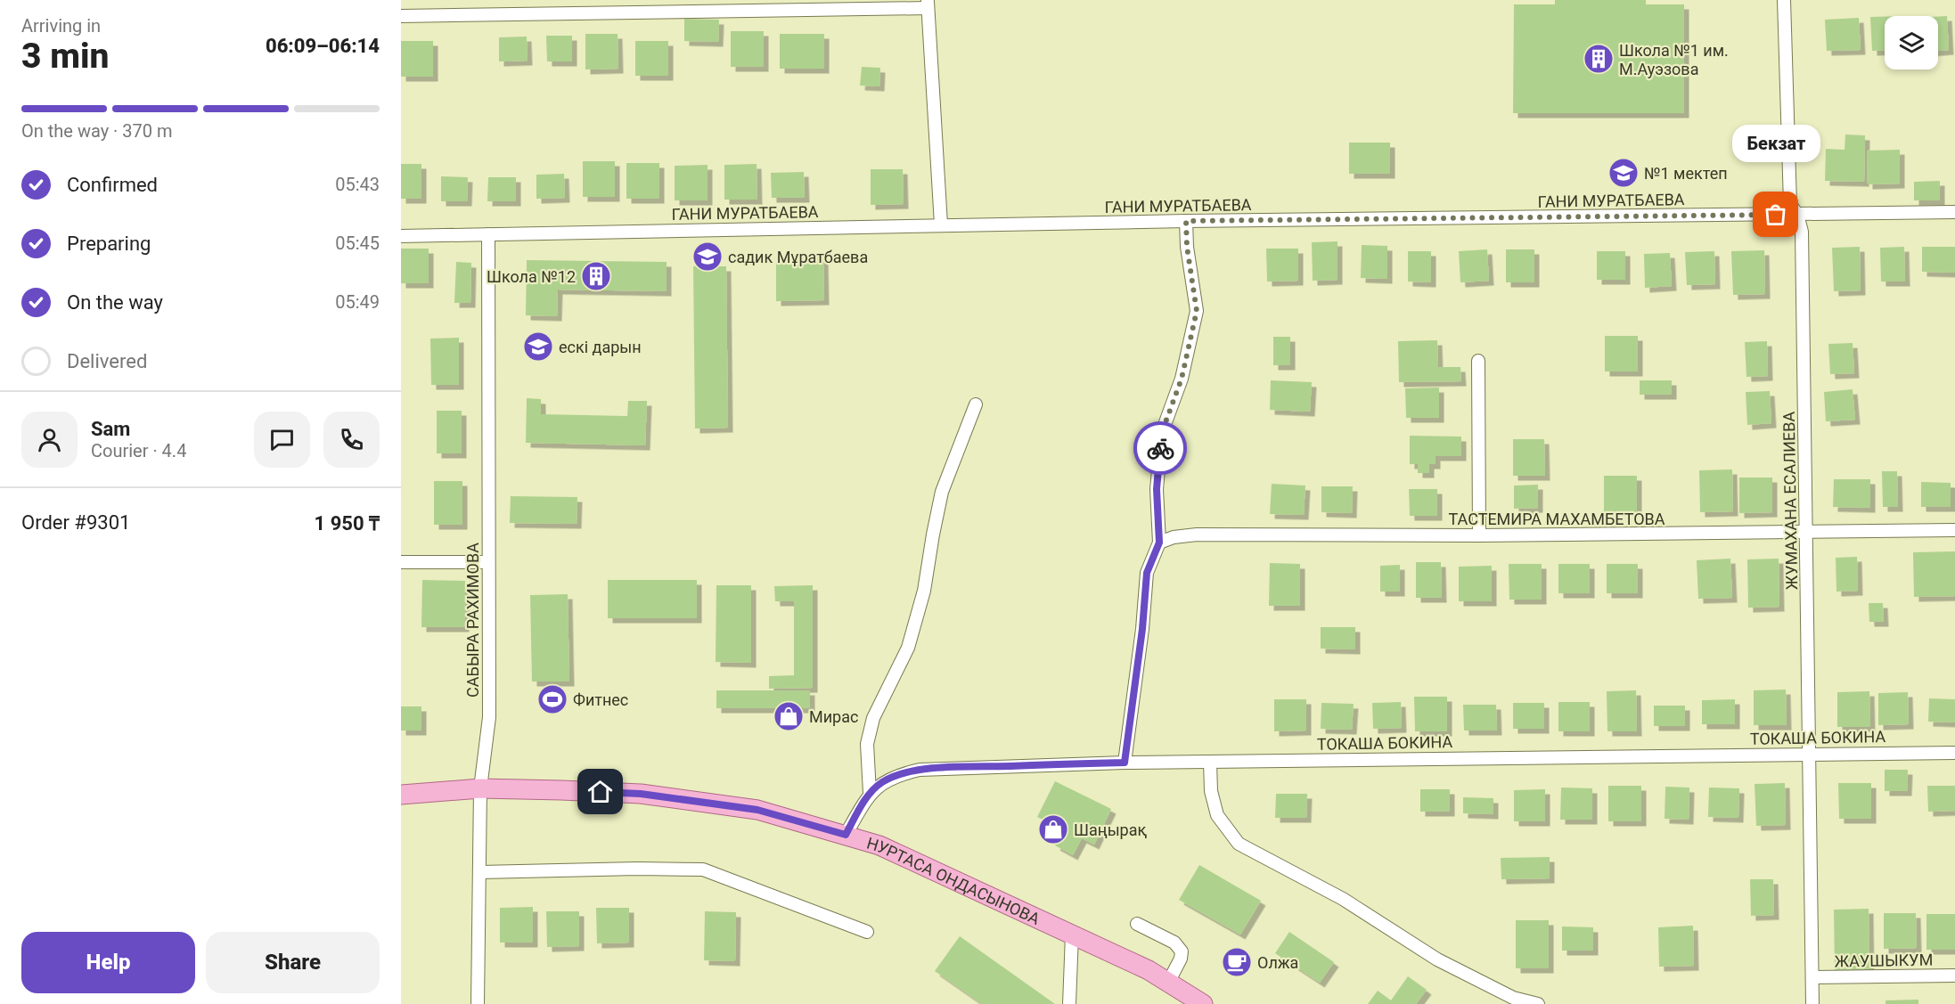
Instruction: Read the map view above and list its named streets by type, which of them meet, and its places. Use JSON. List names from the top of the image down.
{
  "streets": {
    "main road": ["НУРТАСА ОНДАСЫНОВА"],
    "street": [
      "ГАНИ МУРАТБАЕВА",
      "ЖУМАХАНА ЕСАЛИЕВА",
      "ТАСТЕМИРА МАХАМБЕТОВА",
      "САБЫРА РАХИМОВА",
      "ТОКАША БОКИНА",
      "ЖАУШЫКУМ"
    ]
  },
  "crossings": [
    ["ГАНИ МУРАТБАЕВА", "ЖУМАХАНА ЕСАЛИЕВА"],
    ["ГАНИ МУРАТБАЕВА", "САБЫРА РАХИМОВА"],
    ["ЖУМАХАНА ЕСАЛИЕВА", "ТАСТЕМИРА МАХАМБЕТОВА"],
    ["ЖУМАХАНА ЕСАЛИЕВА", "ТОКАША БОКИНА"],
    ["ЖУМАХАНА ЕСАЛИЕВА", "ЖАУШЫКУМ"],
    ["САБЫРА РАХИМОВА", "НУРТАСА ОНДАСЫНОВА"],
    ["ТОКАША БОКИНА", "НУРТАСА ОНДАСЫНОВА"]
  ],
  "places": {
    "building": ["Школа №1 им. М.Ауэзова", "Школа №12"],
    "school or university": ["№1 мектеп", "садик Мұратбаева", "ескі дарын"],
    "other": ["Бекзат"],
    "sports": ["Фитнес"],
    "shop": ["Мирас", "Шаңырақ"],
    "cafe": ["Олжа"]
  },
  "page": {
    "heading": ["3 min", "Arriving in", "06:09–06:14"],
    "panel": [
      "Sam",
      "Courier · 4.4",
      "Order #9301",
      "1 950 ₸"
    ],
    "bar": "On the way · 370 m",
    "bubble": "Бекзат",
    "list": [
      ["Confirmed", "05:43"],
      ["Preparing", "05:45"],
      ["On the way", "05:49"],
      "Delivered"
    ],
    "buttons": ["Help", "Share"]
  }
}
